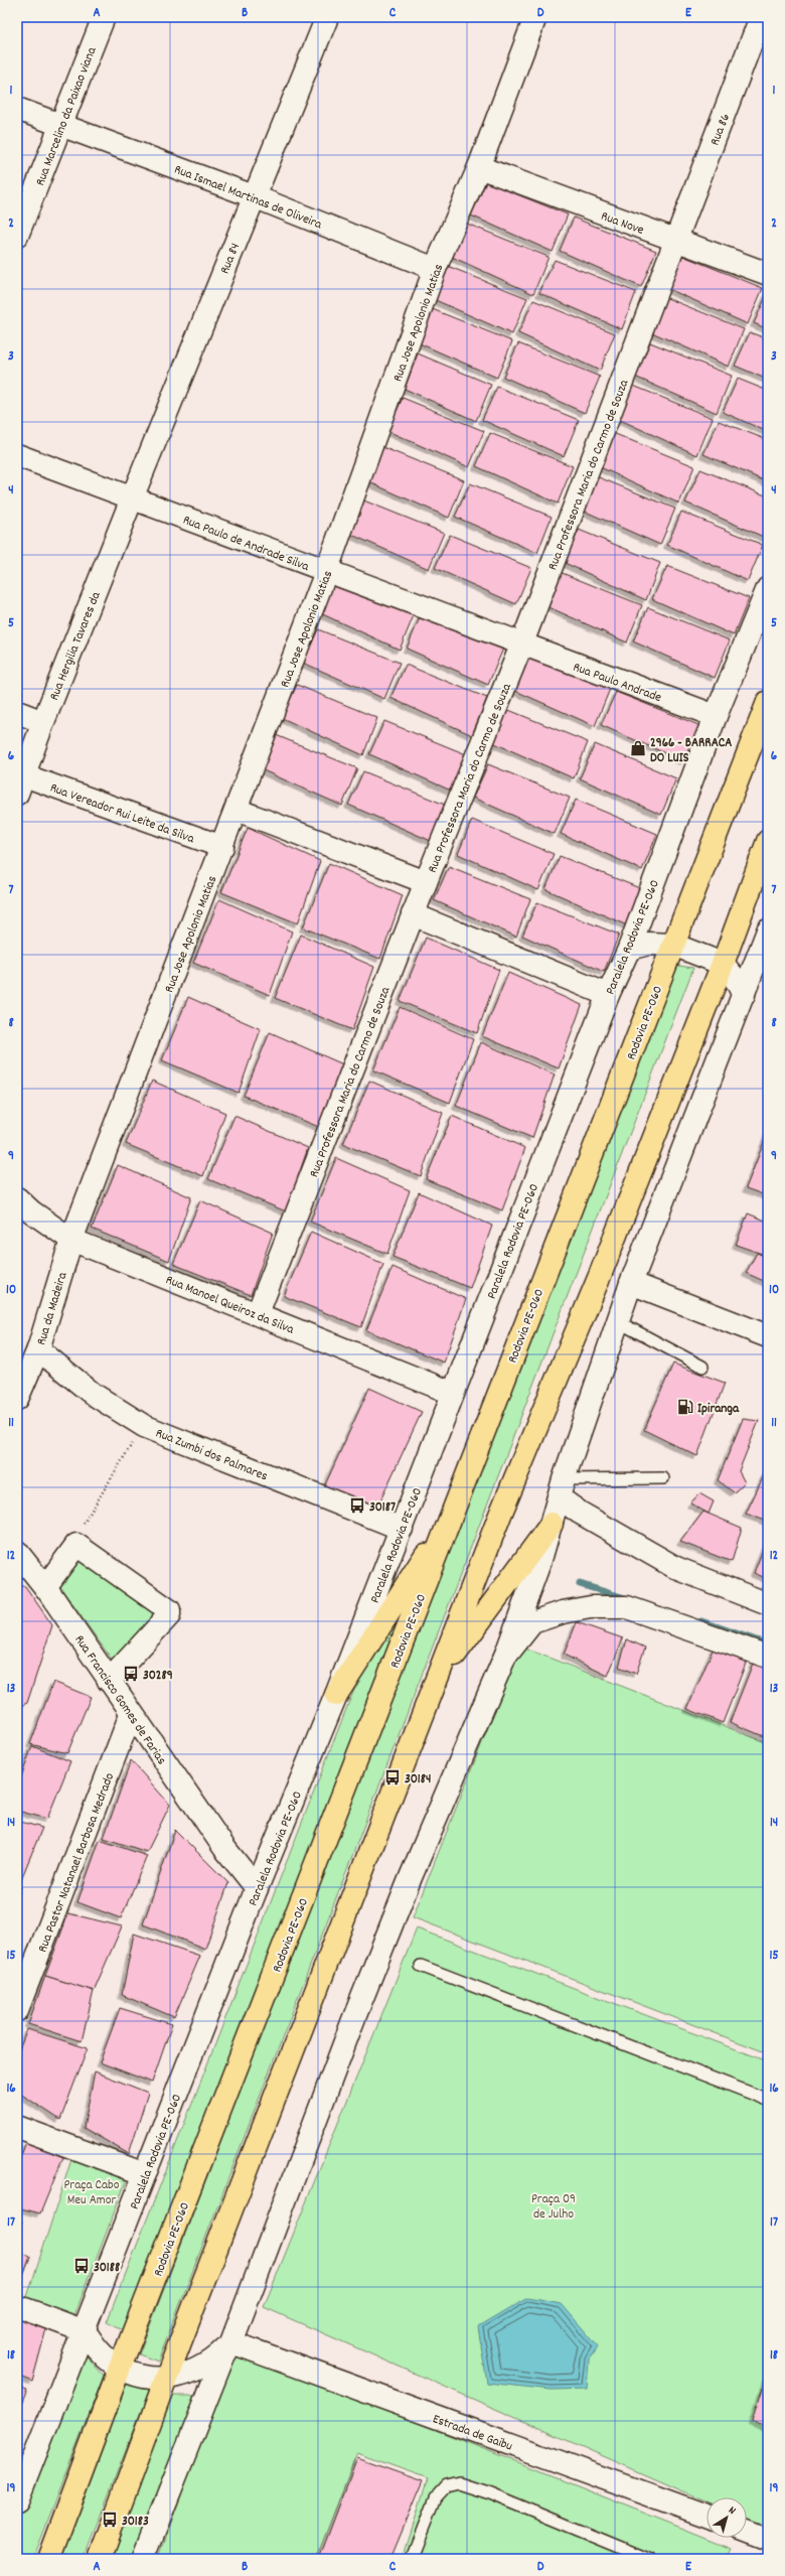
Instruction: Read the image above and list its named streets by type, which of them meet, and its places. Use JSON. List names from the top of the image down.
{
  "streets": {
    "highway": ["Rodovia PE-060"],
    "street": [
      "Rua Marcelino da Paixao viana",
      "Rua 86",
      "Rua Ismael Martinas de Oliveira",
      "Rua Nove",
      "Rua 84",
      "Rua Jose Apolonio Matias",
      "Rua Professora Maria do Carmo de Souza",
      "Rua Paulo de Andrade Silva",
      "Rua Hergilia Tavares da",
      "Rua Paulo Andrade",
      "Rua Vereador Rui Leite da Silva",
      "Paralela Rodovia PE-060",
      "Rua Manoel Queiroz da Silva",
      "Rua da Madeira",
      "Rua Zumbi dos Palmares",
      "Rua Francisco Gomes de Farias",
      "Rua Pastor Natanael Barbosa Medrado",
      "Estrada de Gaibu"
    ]
  },
  "crossings": [
    ["Rua Marcelino da Paixao viana", "Rua Ismael Martinas de Oliveira"],
    ["Rua 86", "Rua Nove"],
    ["Rua 86", "Rua Professora Maria do Carmo de Souza"],
    ["Rua Ismael Martinas de Oliveira", "Rua 84"],
    ["Rua Ismael Martinas de Oliveira", "Rua Jose Apolonio Matias"],
    ["Rua Nove", "Rua Jose Apolonio Matias"],
    ["Rua Nove", "Rua Professora Maria do Carmo de Souza"],
    ["Rua 84", "Rua Paulo de Andrade Silva"],
    ["Rua 84", "Rua Hergilia Tavares da"],
    ["Rua Jose Apolonio Matias", "Rua Paulo de Andrade Silva"],
    ["Rua Jose Apolonio Matias", "Rua Vereador Rui Leite da Silva"],
    ["Rua Jose Apolonio Matias", "Rua Manoel Queiroz da Silva"],
    ["Rua Jose Apolonio Matias", "Rua da Madeira"],
    ["Rua Professora Maria do Carmo de Souza", "Rua Paulo de Andrade Silva"],
    ["Rua Professora Maria do Carmo de Souza", "Rua Paulo Andrade"],
    ["Rua Professora Maria do Carmo de Souza", "Rua Manoel Queiroz da Silva"],
    ["Rua Paulo de Andrade Silva", "Rua Hergilia Tavares da"],
    ["Rua Paulo de Andrade Silva", "Rua Paulo Andrade"],
    ["Rua Hergilia Tavares da", "Rua Vereador Rui Leite da Silva"],
    ["Rua Paulo Andrade", "Paralela Rodovia PE-060"],
    ["Paralela Rodovia PE-060", "Rua Manoel Queiroz da Silva"],
    ["Paralela Rodovia PE-060", "Rua Zumbi dos Palmares"],
    ["Paralela Rodovia PE-060", "Rua Francisco Gomes de Farias"],
    ["Rua Manoel Queiroz da Silva", "Rua da Madeira"],
    ["Rua da Madeira", "Rua Zumbi dos Palmares"],
    ["Rua Francisco Gomes de Farias", "Rua Pastor Natanael Barbosa Medrado"]
  ],
  "parks": ["Praça Cabo Meu Amor", "Praça 09 de Julho"],
  "places": {
    "shop": ["2966 - BARRACA DO LUIS"],
    "fuel station": ["Ipiranga"],
    "bus stop": [
      "30187",
      "30289",
      "30184",
      "30188",
      "30183"
    ]
  },
  "north": "top right",
  "grid": {
    "columns": [
      "A",
      "B",
      "C",
      "D",
      "E"
    ],
    "rows": [
      "1",
      "2",
      "3",
      "4",
      "5",
      "6",
      "7",
      "8",
      "9",
      "10",
      "11",
      "12",
      "13",
      "14",
      "15",
      "16",
      "17",
      "18",
      "19"
    ]
  }
}
